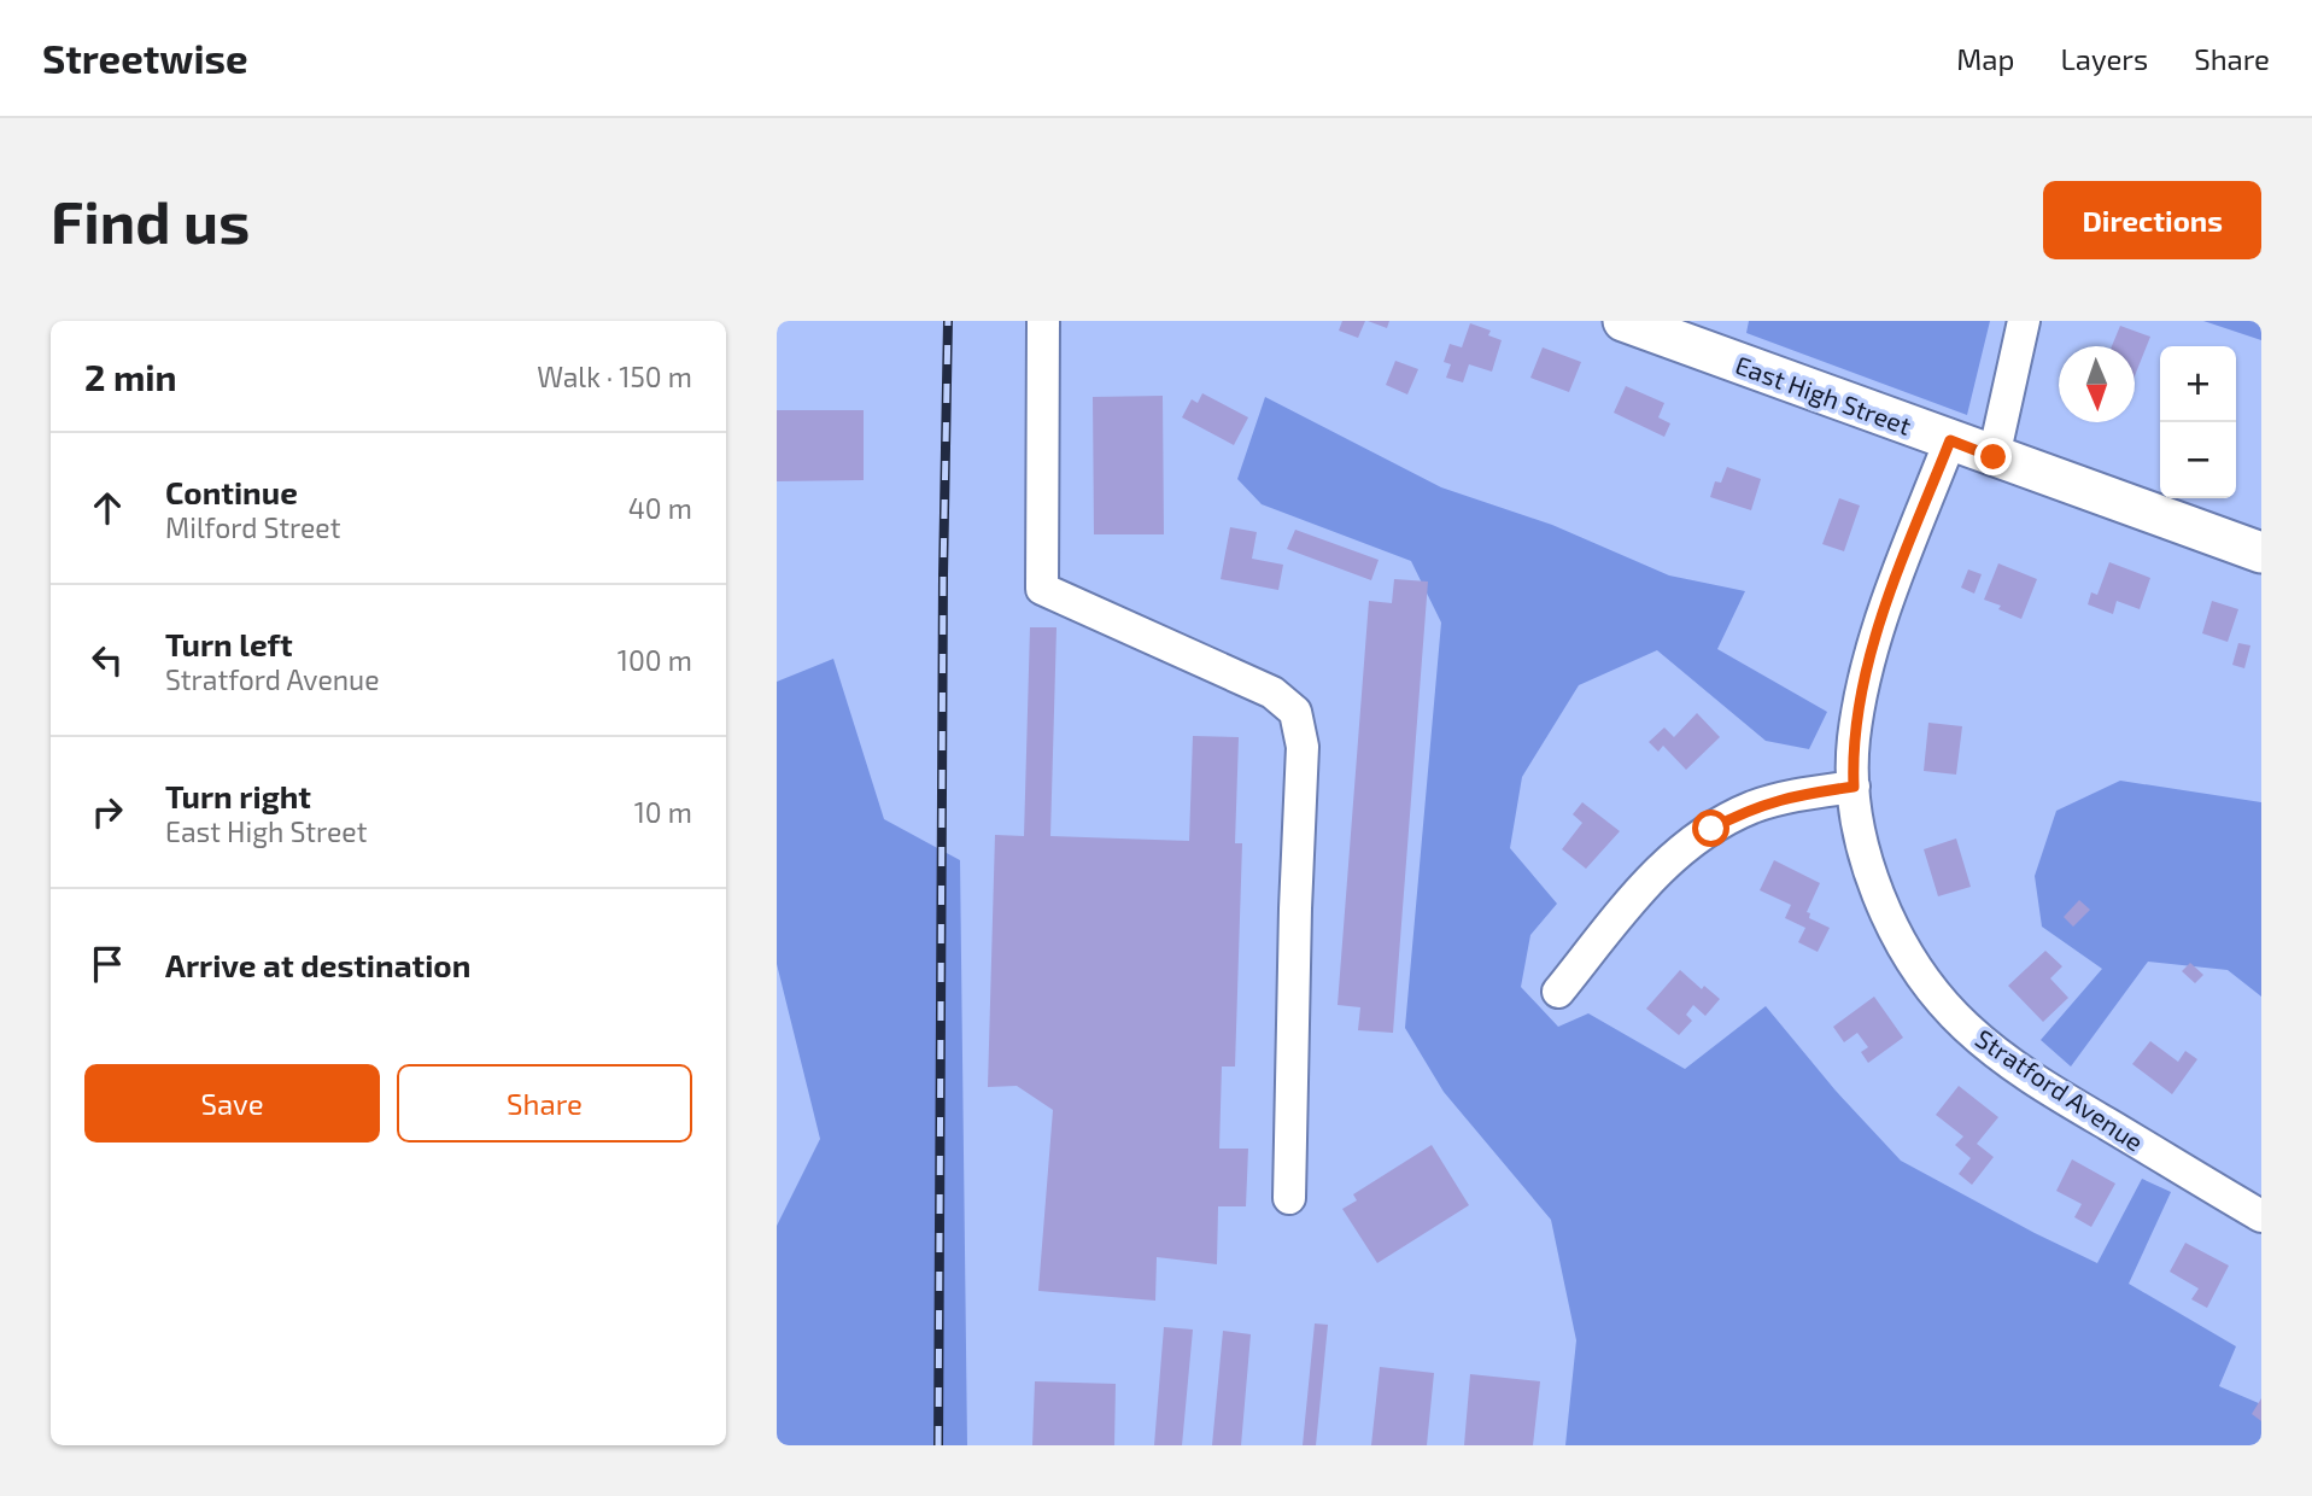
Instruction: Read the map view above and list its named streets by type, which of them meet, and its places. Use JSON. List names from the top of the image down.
{
  "streets": {
    "main road": ["East High Street"],
    "street": ["Stratford Avenue"]
  },
  "crossings": [
    ["East High Street", "Stratford Avenue"]
  ],
  "north": "bottom",
  "page": {
    "header": "Streetwise",
    "nav": ["Map", "Layers", "Share"],
    "buttons": [
      "Directions",
      ["Save", "Share"]
    ],
    "title": "Find us",
    "heading": ["2 min", "Walk · 150 m"],
    "map_buttons": ["+", "−"],
    "list": [
      ["Continue", "Milford Street", "40 m"],
      ["Turn left", "Stratford Avenue", "100 m"],
      ["Turn right", "East High Street", "10 m"],
      "Arrive at destination"
    ]
  }
}
